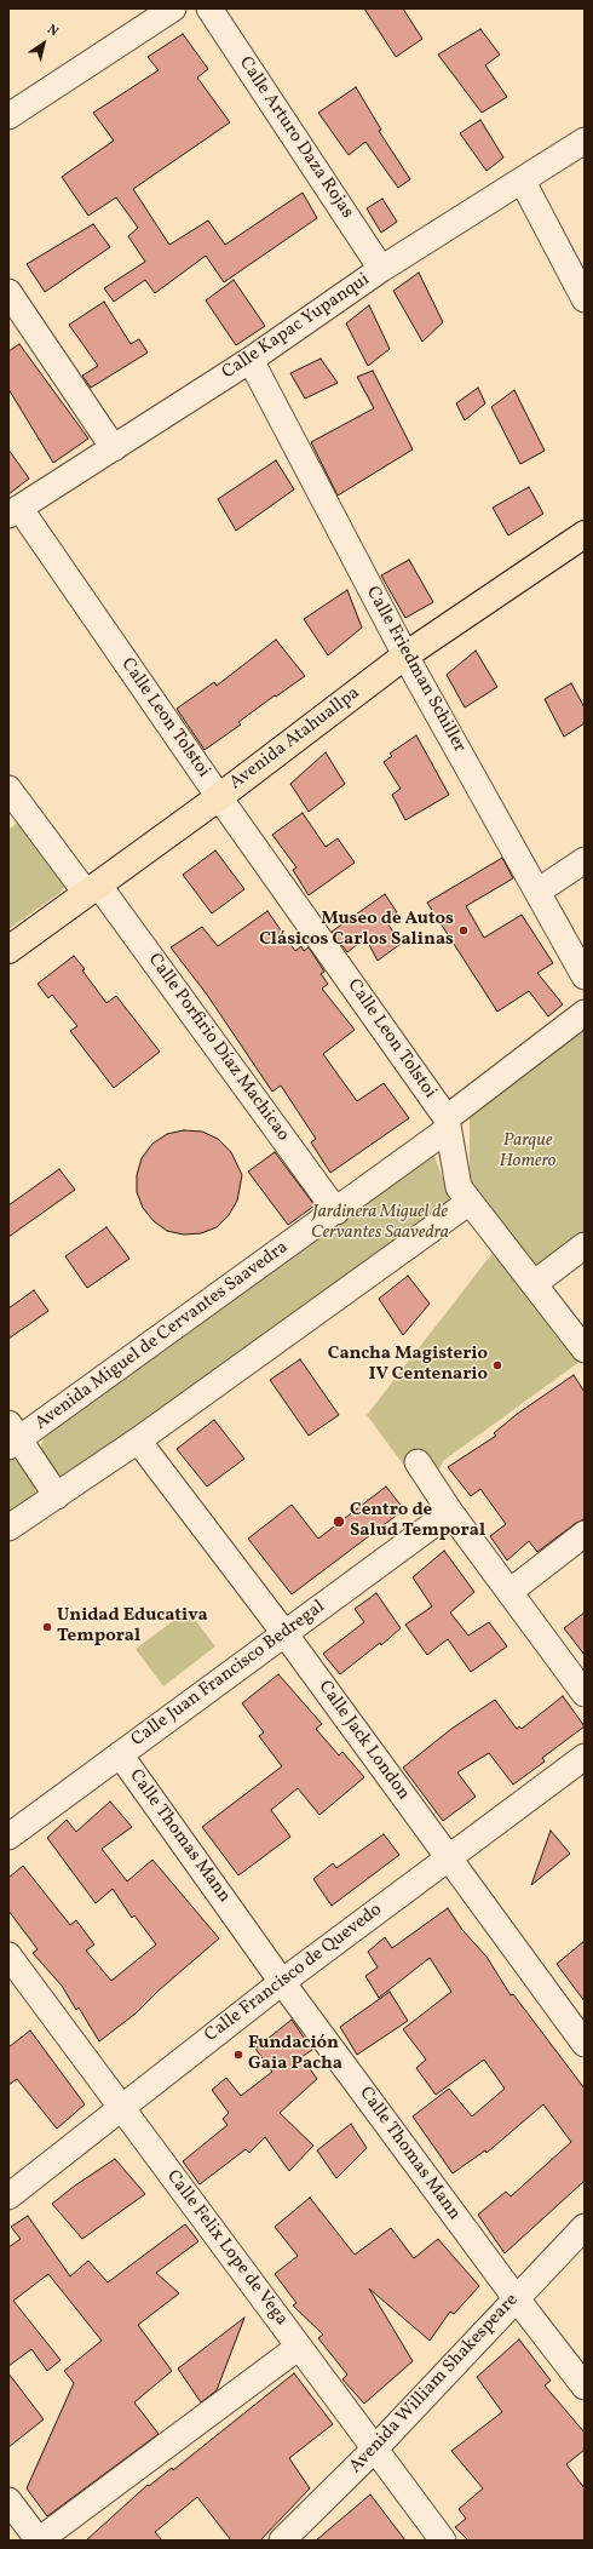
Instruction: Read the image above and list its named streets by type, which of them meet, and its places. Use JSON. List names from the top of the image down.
{
  "streets": {
    "main road": ["Avenida Atahuallpa"],
    "street": [
      "Calle Arturo Daza Rojas",
      "Calle Kapac Yupanqui",
      "Calle Friedman Schiller",
      "Calle Leon Tolstoi",
      "Calle Porfirio Díaz Machicao",
      "Avenida Miguel de Cervantes Saavedra",
      "Calle Juan Francisco Bedregal",
      "Calle Jack London",
      "Calle Thomas Mann",
      "Calle Francisco de Quevedo",
      "Calle Felix Lope de Vega",
      "Avenida William Shakespeare"
    ]
  },
  "crossings": [
    ["Calle Arturo Daza Rojas", "Calle Kapac Yupanqui"],
    ["Calle Kapac Yupanqui", "Calle Friedman Schiller"],
    ["Calle Kapac Yupanqui", "Calle Leon Tolstoi"],
    ["Calle Friedman Schiller", "Avenida Atahuallpa"],
    ["Calle Leon Tolstoi", "Avenida Atahuallpa"],
    ["Calle Leon Tolstoi", "Avenida Miguel de Cervantes Saavedra"],
    ["Avenida Atahuallpa", "Calle Porfirio Díaz Machicao"],
    ["Calle Porfirio Díaz Machicao", "Avenida Miguel de Cervantes Saavedra"],
    ["Calle Juan Francisco Bedregal", "Calle Jack London"],
    ["Calle Juan Francisco Bedregal", "Calle Thomas Mann"],
    ["Calle Jack London", "Calle Francisco de Quevedo"],
    ["Calle Thomas Mann", "Calle Francisco de Quevedo"],
    ["Calle Thomas Mann", "Avenida William Shakespeare"],
    ["Calle Francisco de Quevedo", "Calle Felix Lope de Vega"],
    ["Calle Felix Lope de Vega", "Avenida William Shakespeare"]
  ],
  "parks": ["Parque Homero", "Jardinera Miguel de Cervantes Saavedra"],
  "places": [
    "Museo de Autos Clásicos Carlos Salinas",
    "Cancha Magisterio IV Centenario",
    "Centro de Salud Temporal",
    "Unidad Educativa Temporal",
    "Fundación Gaia Pacha"
  ],
  "north": "top right"
}
